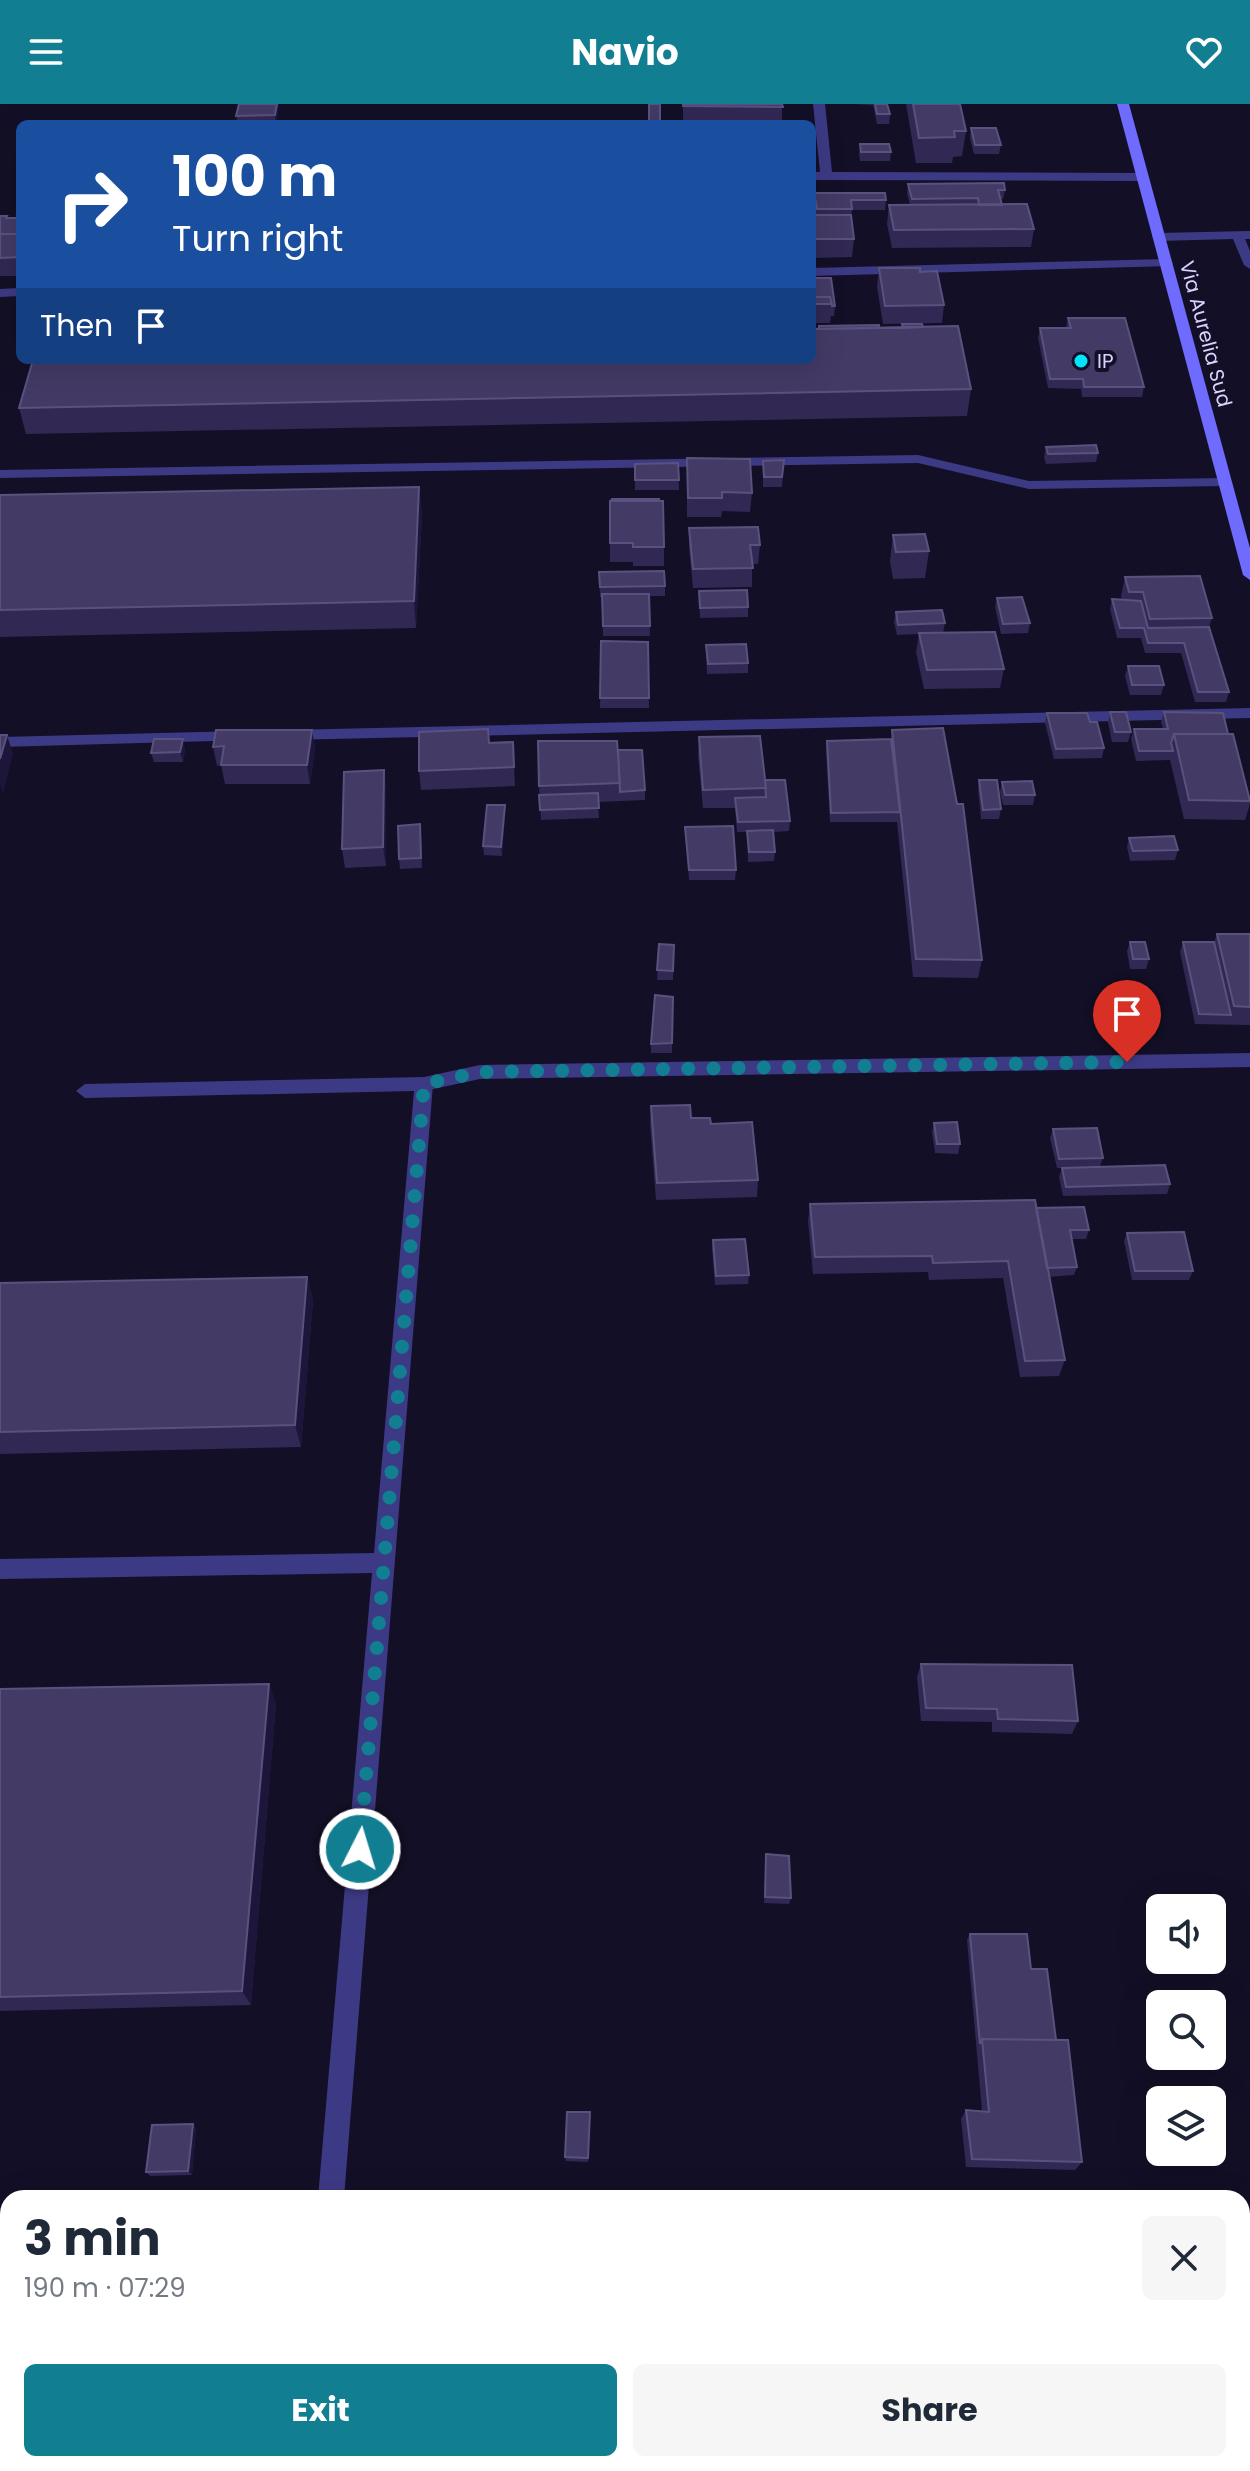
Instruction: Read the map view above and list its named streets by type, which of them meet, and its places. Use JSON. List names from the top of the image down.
{
  "streets": {
    "main road": ["Via Aurelia Sud"]
  },
  "places": ["IP"],
  "page": {
    "header": "Navio",
    "turn": ["100 m", "Turn right"],
    "then": "Then",
    "heading": ["3 min", "190 m · 07:29"],
    "buttons": ["Exit", "Share"]
  }
}
